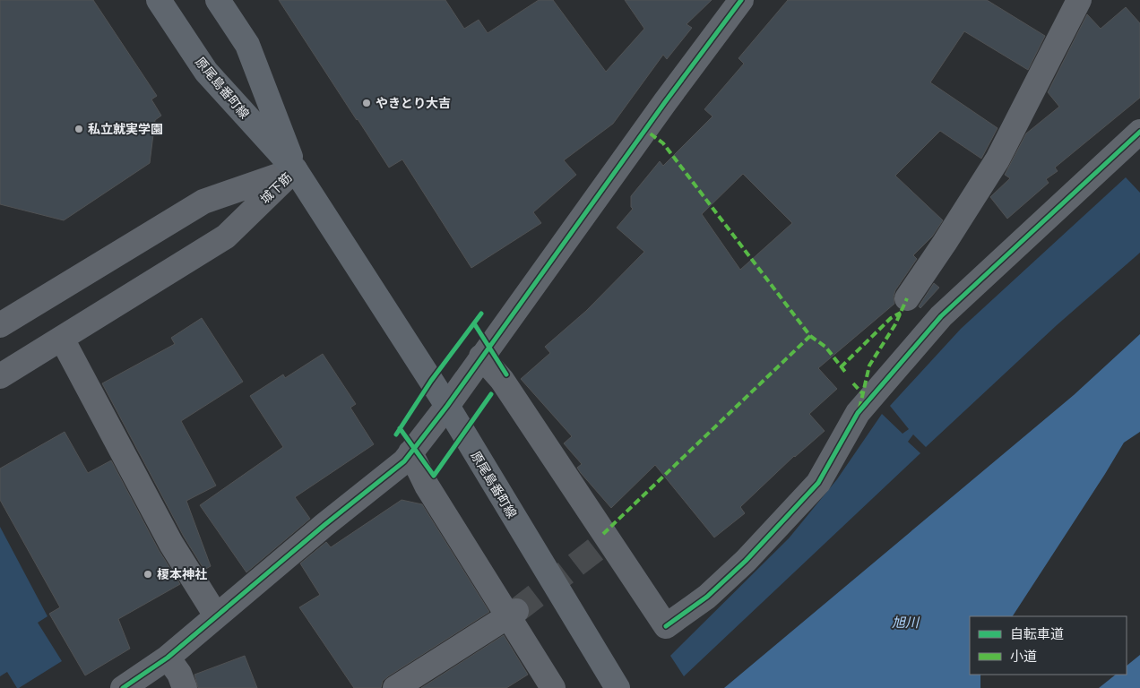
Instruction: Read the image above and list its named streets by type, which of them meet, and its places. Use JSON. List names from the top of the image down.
{
  "streets": {
    "main road": ["原尾島番町線"],
    "street": ["城下筋"]
  },
  "crossings": [
    ["原尾島番町線", "城下筋"]
  ],
  "water": ["旭川"],
  "places": ["やきとり大吉", "私立就実学園", "榎本神社"],
  "legend": ["自転車道", "小道"]
}
